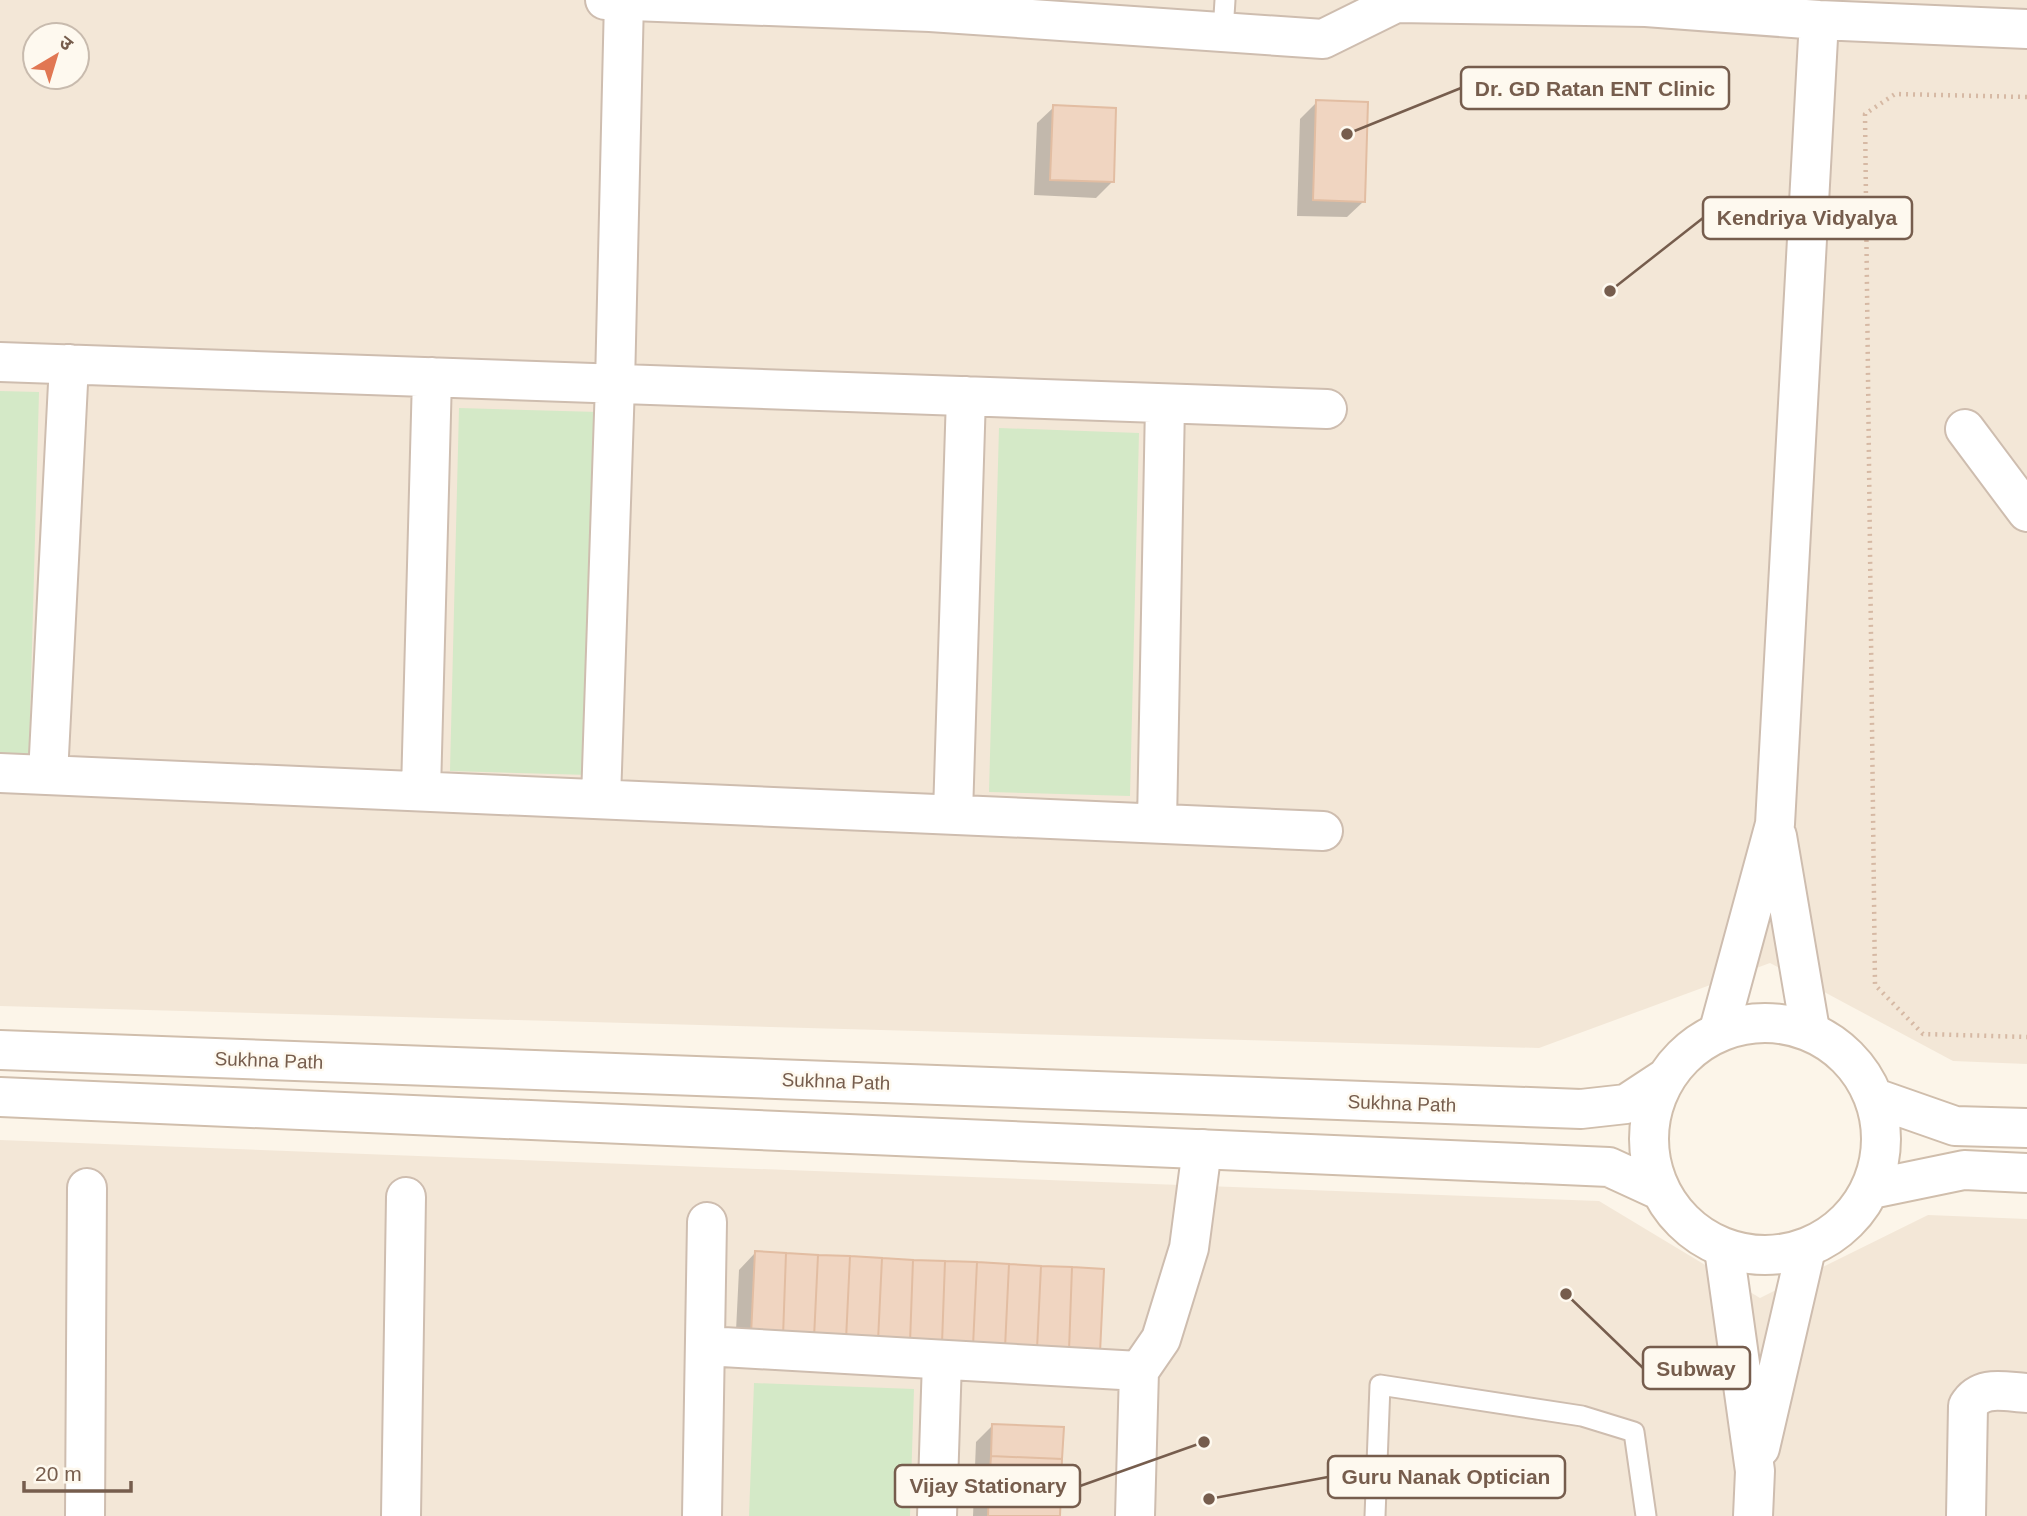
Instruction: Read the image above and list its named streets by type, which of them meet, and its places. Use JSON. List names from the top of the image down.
{
  "streets": {
    "street": ["Sukhna Path"]
  },
  "places": [
    "Dr. GD Ratan ENT Clinic",
    "Kendriya Vidyalya",
    "Subway",
    "Vijay Stationary",
    "Guru Nanak Optician"
  ],
  "scale_bar": "20 m",
  "north": "top right"
}
